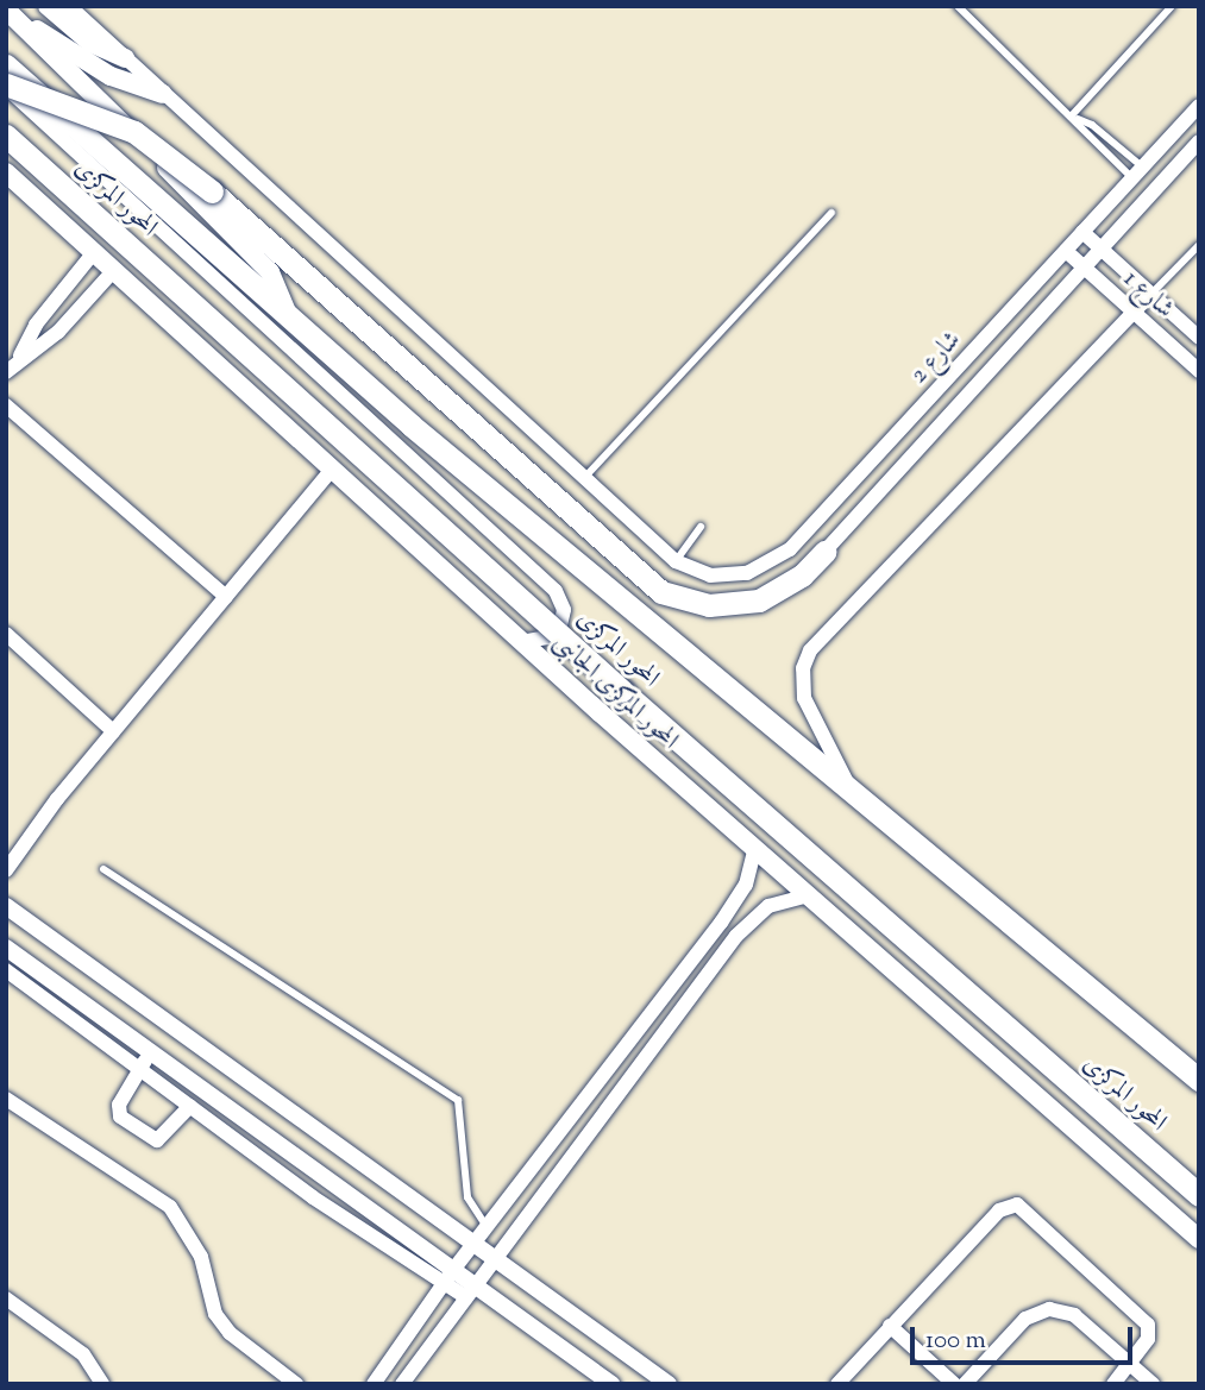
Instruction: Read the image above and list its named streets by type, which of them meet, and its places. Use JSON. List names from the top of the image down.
{
  "streets": {
    "highway": ["المحور المركزى"],
    "main road": ["المحور المركزى الجانبى"],
    "street": ["شارع 1", "شارع 2"]
  },
  "crossings": [
    ["شارع 1", "شارع 2"]
  ],
  "scale_bar": "100 m"
}
